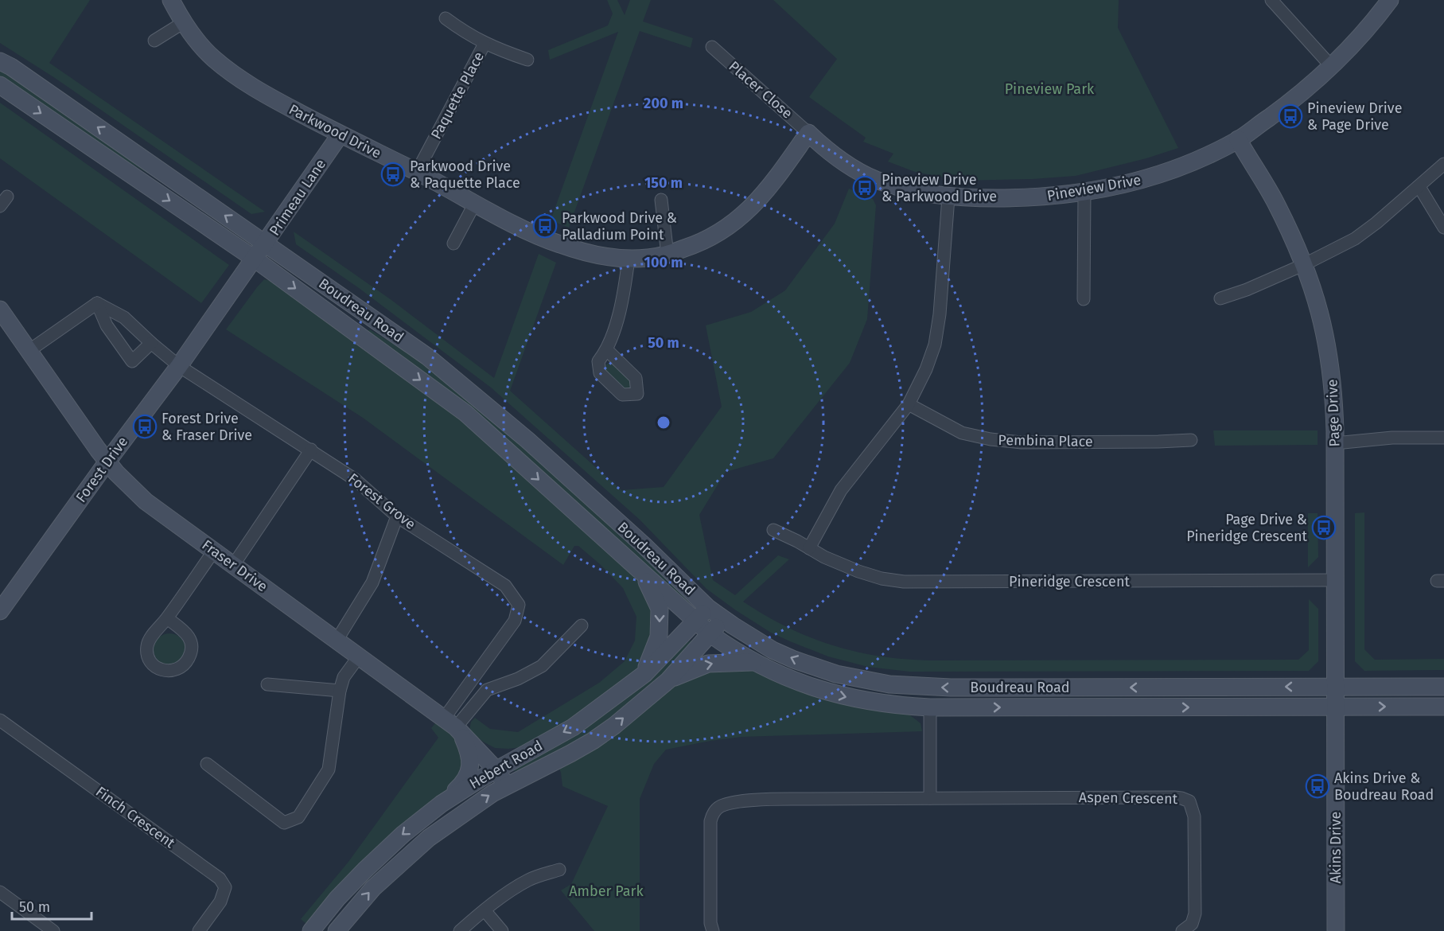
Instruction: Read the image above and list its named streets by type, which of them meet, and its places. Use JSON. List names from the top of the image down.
{
  "streets": {
    "main road": [
      "Parkwood Drive",
      "Pineview Drive",
      "Primeau Lane",
      "Boudreau Road",
      "Page Drive",
      "Forest Drive",
      "Fraser Drive",
      "Hebert Road",
      "Akins Drive"
    ],
    "street": [
      "Placer Close",
      "Paquette Place",
      "Pembina Place",
      "Forest Grove",
      "Pineridge Crescent",
      "Aspen Crescent",
      "Finch Crescent"
    ]
  },
  "crossings": [
    ["Placer Close", "Parkwood Drive"],
    ["Placer Close", "Pineview Drive"],
    ["Paquette Place", "Parkwood Drive"],
    ["Parkwood Drive", "Pineview Drive"],
    ["Parkwood Drive", "Primeau Lane"],
    ["Pineview Drive", "Page Drive"],
    ["Primeau Lane", "Boudreau Road"],
    ["Primeau Lane", "Forest Drive"],
    ["Boudreau Road", "Page Drive"],
    ["Boudreau Road", "Forest Drive"],
    ["Boudreau Road", "Hebert Road"],
    ["Boudreau Road", "Akins Drive"],
    ["Page Drive", "Pineridge Crescent"],
    ["Page Drive", "Akins Drive"],
    ["Forest Drive", "Forest Grove"],
    ["Forest Drive", "Fraser Drive"],
    ["Forest Grove", "Fraser Drive"],
    ["Fraser Drive", "Hebert Road"]
  ],
  "parks": ["Pineview Park", "Amber Park"],
  "places": {
    "bus stop": [
      "Pineview Drive & Page Drive",
      "Parkwood Drive & Paquette Place",
      "Pineview Drive & Parkwood Drive",
      "Parkwood Drive & Palladium Point",
      "Forest Drive & Fraser Drive",
      "Page Drive & Pineridge Crescent",
      "Akins Drive & Boudreau Road"
    ]
  },
  "scale_bar": "50 m",
  "rings": [
    "200 m",
    "150 m",
    "100 m",
    "50 m"
  ]
}
